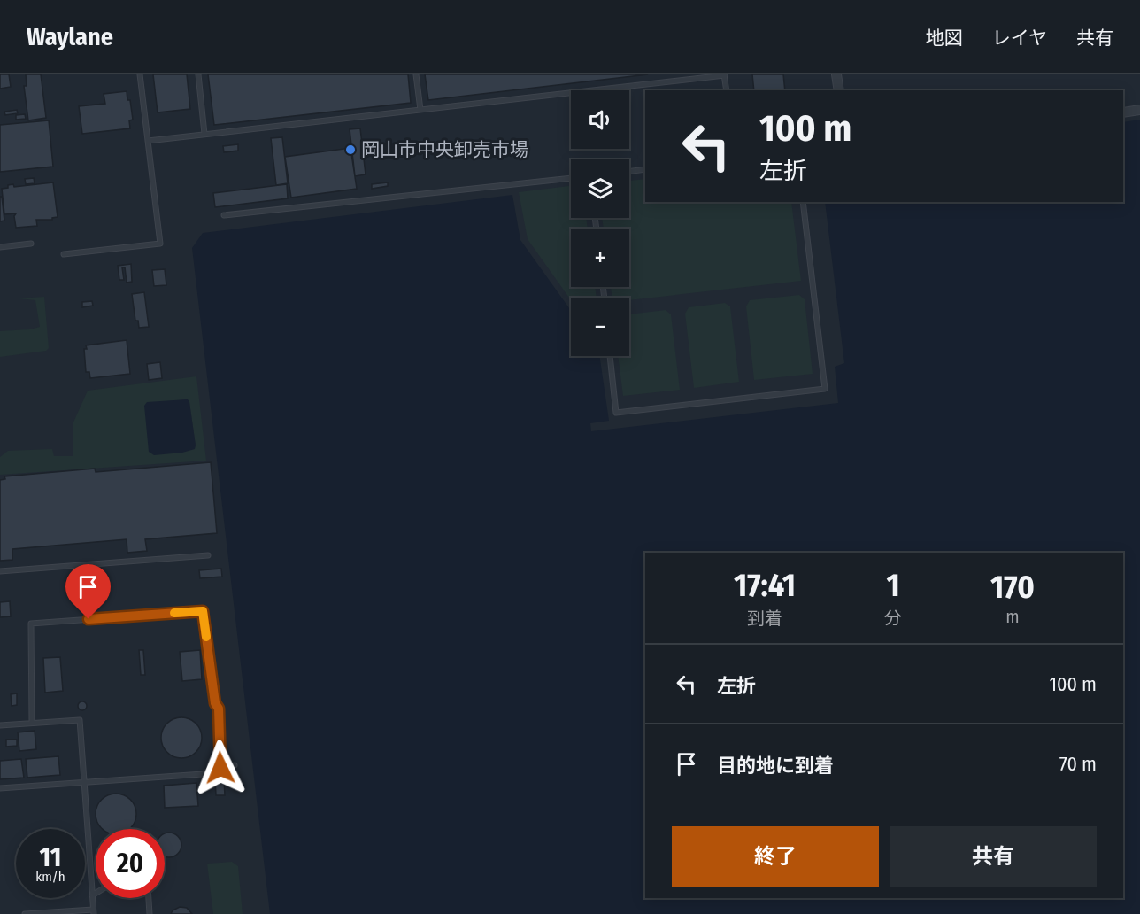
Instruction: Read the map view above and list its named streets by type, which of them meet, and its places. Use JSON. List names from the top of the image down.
{
  "places": ["岡山市中央卸売市場"],
  "page": {
    "header": "Waylane",
    "nav": ["地図", "レイヤ", "共有"],
    "map_buttons": ["+", "−"],
    "turn": ["100 m", "左折"],
    "eta": [
      "17:41",
      "到着",
      "1",
      "分",
      "170",
      "m"
    ],
    "list": [
      {
        "name": "左折",
        "value": "100 m"
      },
      {
        "name": "目的地に到着",
        "value": "70 m"
      }
    ],
    "buttons": ["終了", "共有"],
    "speed": "11 km/h",
    "limit": "20"
  }
}
